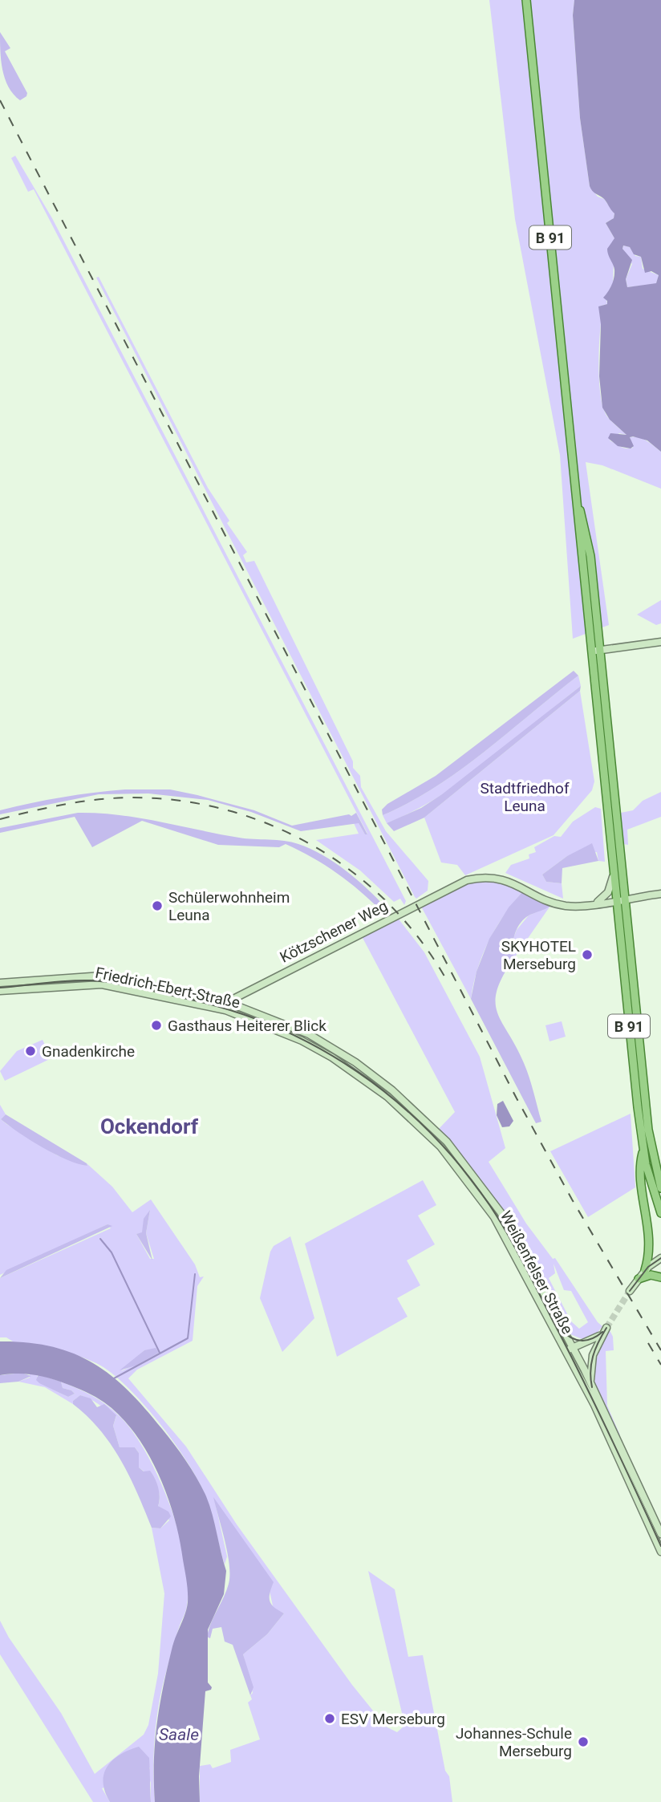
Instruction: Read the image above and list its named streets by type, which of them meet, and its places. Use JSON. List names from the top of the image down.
{
  "streets": {
    "main road": [
      "B 91",
      "Kötzschener Weg",
      "Friedrich-Ebert-Straße",
      "Weißenfelser Straße"
    ]
  },
  "crossings": [
    ["B 91", "Kötzschener Weg"],
    ["Kötzschener Weg", "Friedrich-Ebert-Straße"],
    ["Friedrich-Ebert-Straße", "Weißenfelser Straße"]
  ],
  "districts": ["Ockendorf"],
  "water": ["Saale"],
  "parks": ["Stadtfriedhof Leuna"],
  "places": [
    "Schülerwohnheim Leuna",
    "SKYHOTEL Merseburg",
    "Gasthaus Heiterer Blick",
    "Gnadenkirche",
    "ESV Merseburg",
    "Johannes-Schule Merseburg"
  ]
}
